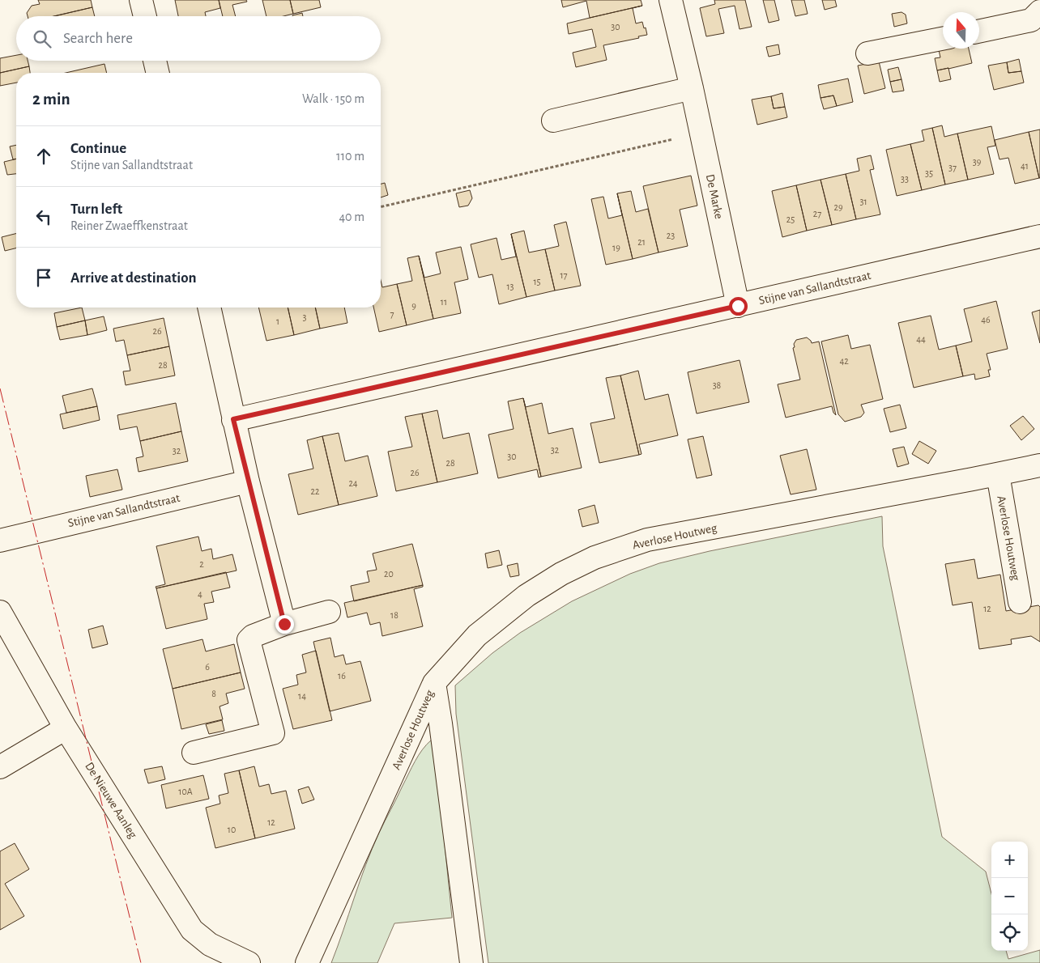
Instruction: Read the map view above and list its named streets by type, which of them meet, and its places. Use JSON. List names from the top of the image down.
{
  "streets": {
    "street": [
      "De Marke",
      "Stijne van Sallandtstraat",
      "Averlose Houtweg",
      "De Nieuwe Aanleg"
    ]
  },
  "crossings": [
    ["De Marke", "Stijne van Sallandtstraat"]
  ],
  "house_numbers": [
    "30",
    "39",
    "41",
    "37",
    "35",
    "33",
    "31",
    "29",
    "27",
    "25",
    "23",
    "21",
    "19",
    "17",
    "15",
    "13",
    "11",
    "9",
    "7",
    "3",
    "46",
    "1",
    "26",
    "44",
    "42",
    "28",
    "38",
    "32",
    "32",
    "30",
    "28",
    "26",
    "24",
    "22",
    "2",
    "20",
    "4",
    "12",
    "18",
    "6",
    "16",
    "8",
    "14",
    "10A",
    "12",
    "10"
  ],
  "north": "top",
  "page": {
    "search": "Search here",
    "heading": ["2 min", "Walk · 150 m"],
    "list": [
      ["Continue", "Stijne van Sallandtstraat", "110 m"],
      ["Turn left", "Reiner Zwaeffkenstraat", "40 m"],
      "Arrive at destination"
    ],
    "map_buttons": ["+", "−"]
  }
}
